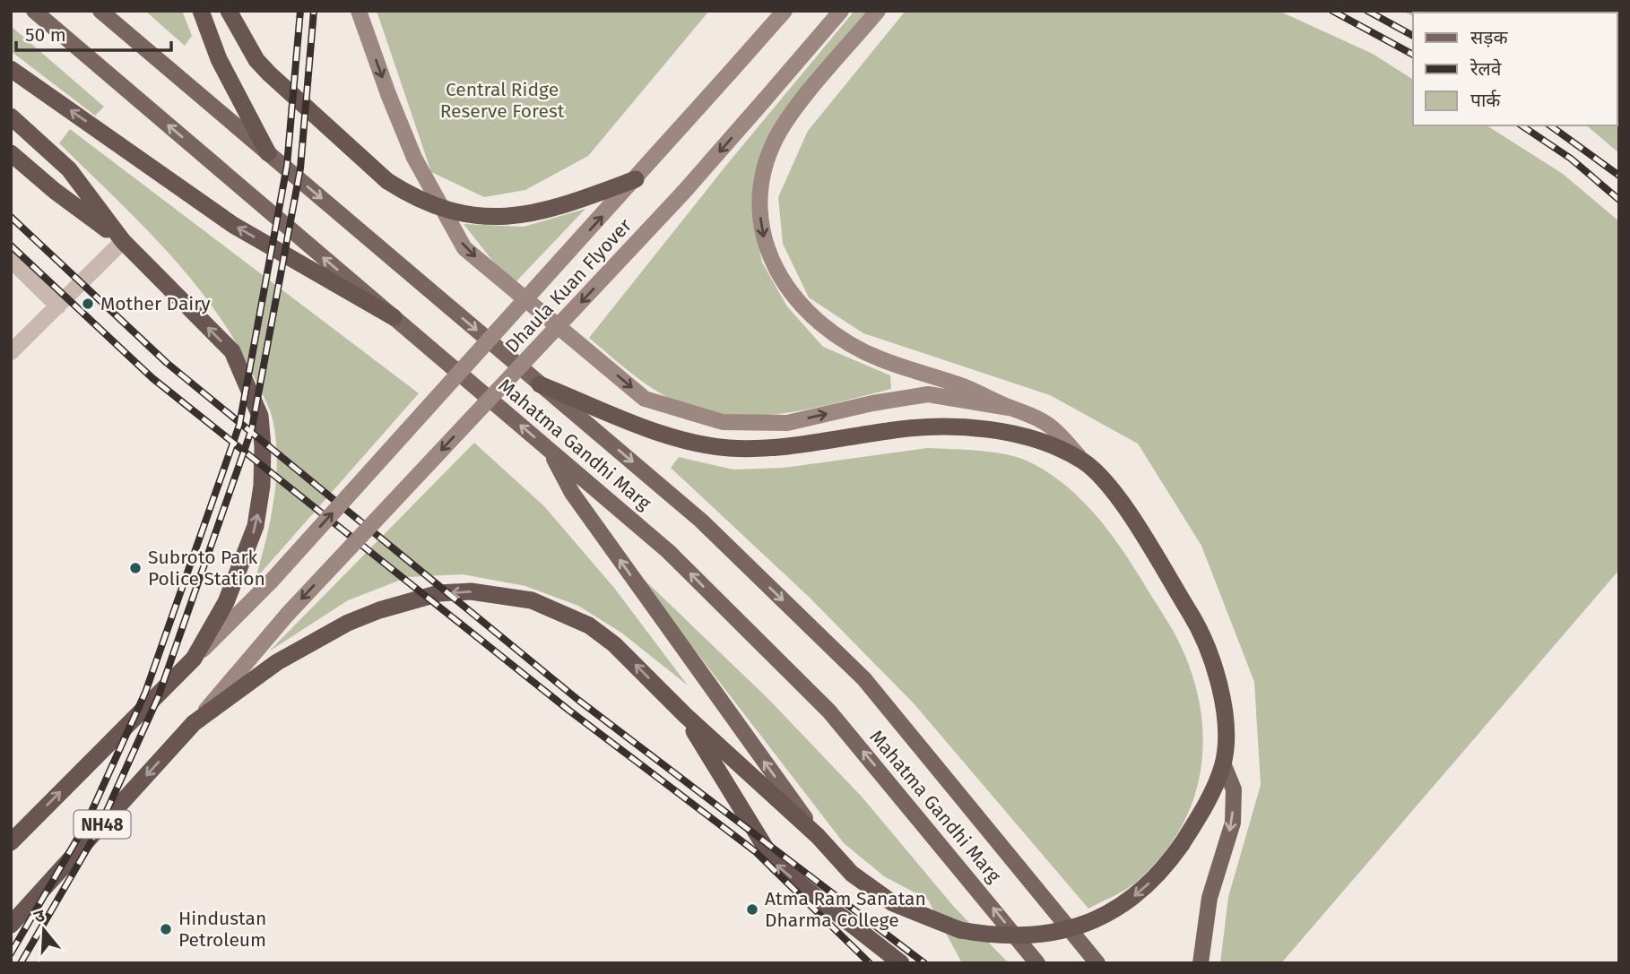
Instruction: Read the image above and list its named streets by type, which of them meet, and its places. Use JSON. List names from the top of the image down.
{
  "streets": {
    "highway": ["NH48"],
    "main road": ["Dhaula Kuan Flyover", "Mahatma Gandhi Marg"]
  },
  "crossings": [
    ["Dhaula Kuan Flyover", "NH48"]
  ],
  "parks": ["Central Ridge Reserve Forest"],
  "places": [
    "Mother Dairy",
    "Subroto Park Police Station",
    "Atma Ram Sanatan Dharma College",
    "Hindustan Petroleum"
  ],
  "legend": ["सड़क", "रेलवे", "पार्क"],
  "scale_bar": "50 m",
  "north": "top"
}
